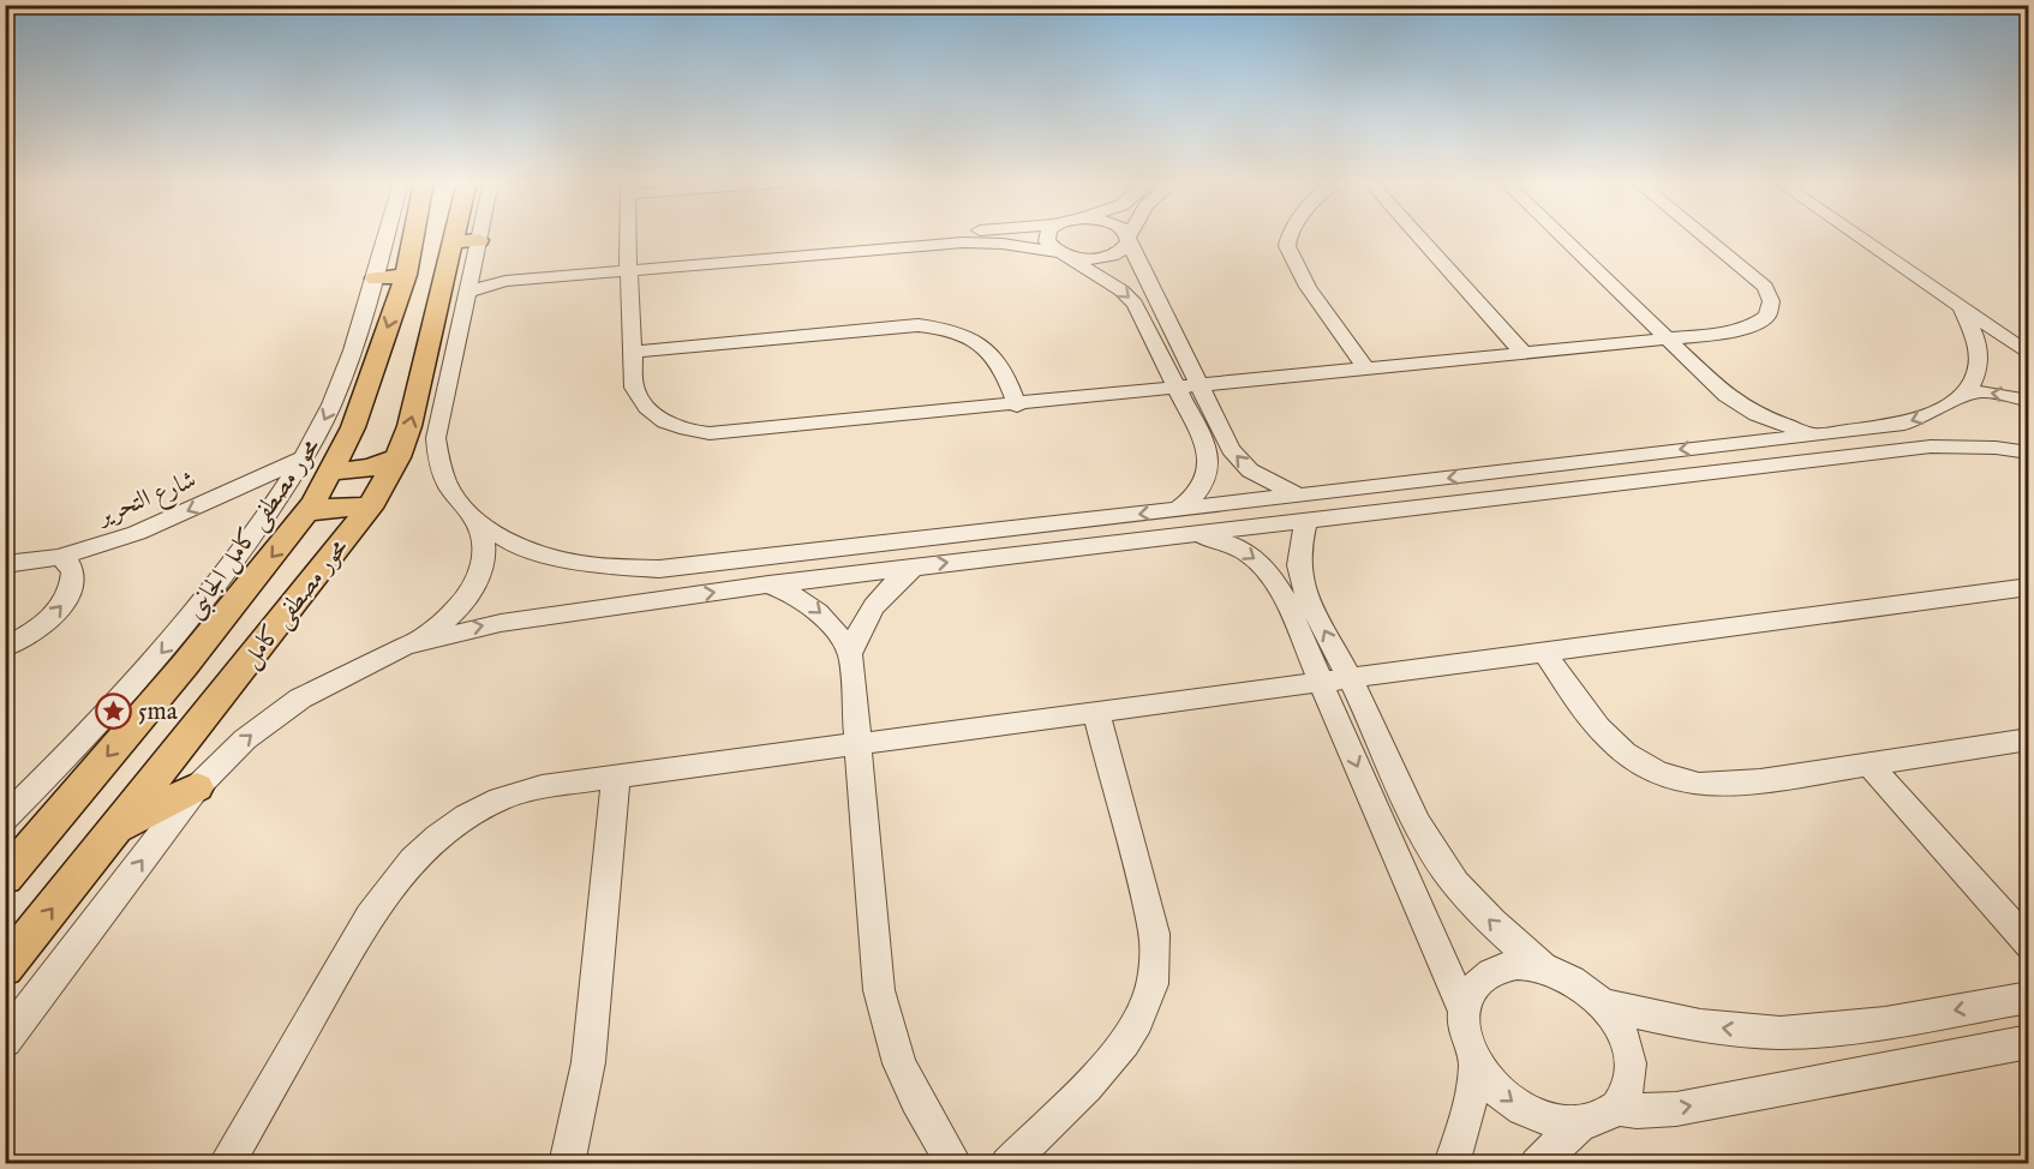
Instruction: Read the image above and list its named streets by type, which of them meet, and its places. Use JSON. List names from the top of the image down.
{
  "streets": {
    "main road": ["محور مصطفى كامل"],
    "street": ["شارع التحرير", "محور مصطفى كامل الجانبى"]
  },
  "crossings": [
    ["شارع التحرير", "محور مصطفى كامل الجانبى"]
  ],
  "one_way": ["شارع التحرير"],
  "places": {
    "place": ["5ma"]
  }
}
